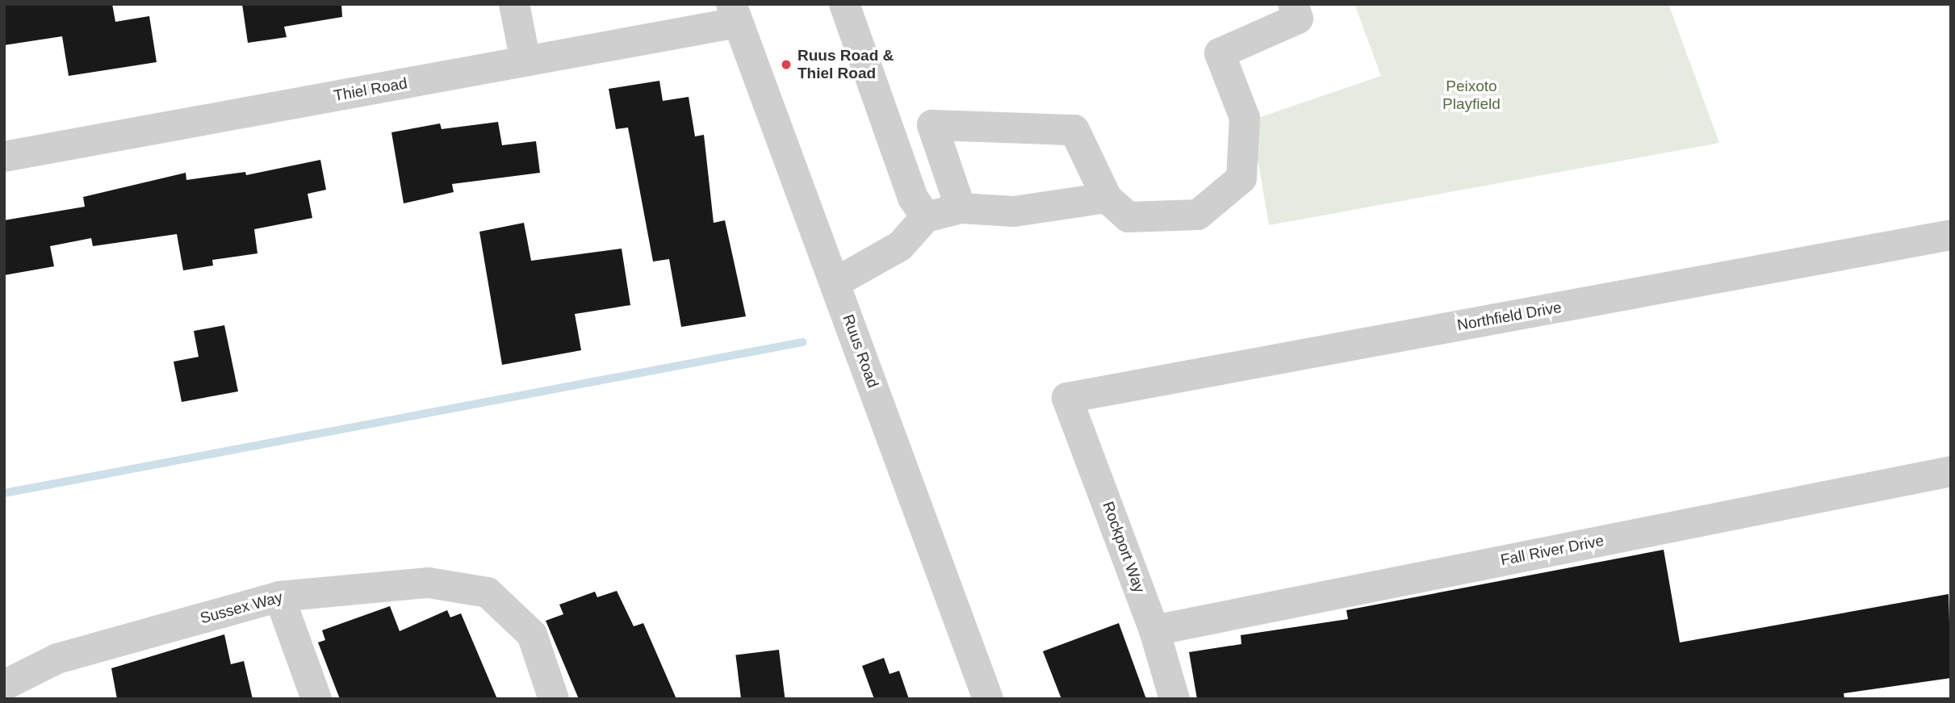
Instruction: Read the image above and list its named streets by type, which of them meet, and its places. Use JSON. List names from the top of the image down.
{
  "streets": {
    "street": [
      "Thiel Road",
      "Northfield Drive",
      "Ruus Road",
      "Rockport Way",
      "Fall River Drive",
      "Sussex Way"
    ]
  },
  "crossings": [
    ["Thiel Road", "Ruus Road"],
    ["Northfield Drive", "Rockport Way"],
    ["Rockport Way", "Fall River Drive"]
  ],
  "parks": ["Peixoto Playfield"],
  "places": ["Ruus Road & Thiel Road"]
}
